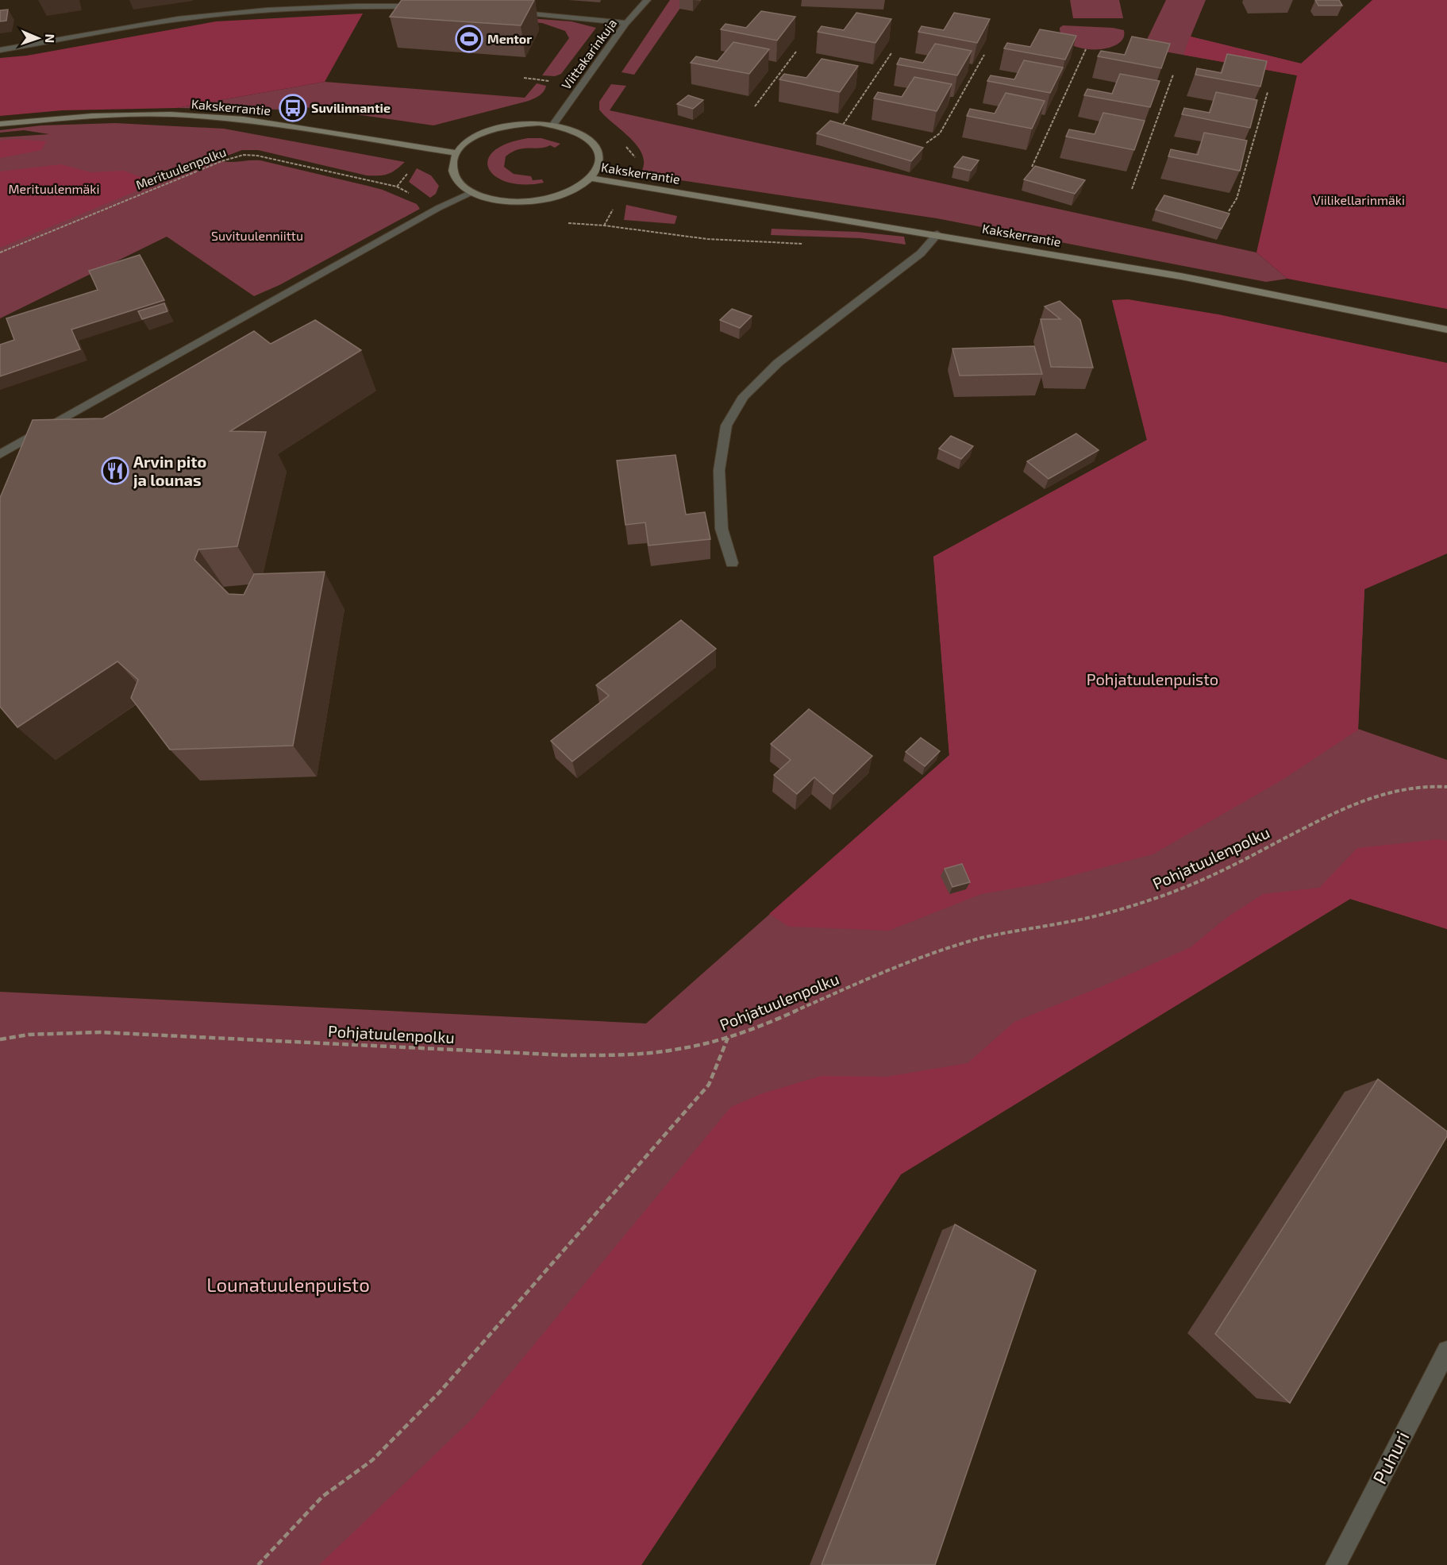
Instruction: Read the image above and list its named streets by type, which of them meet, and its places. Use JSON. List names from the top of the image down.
{
  "streets": {
    "street": ["Viittakarinkuja", "Kakskerrantie", "Puhuri"],
    "path": ["Merituulenpolku", "Pohjatuulenpolku"]
  },
  "parks": [
    "Merituulenmäki",
    "Viilikellarinmäki",
    "Suvituulenniittu",
    "Pohjatuulenpuisto",
    "Lounatuulenpuisto"
  ],
  "places": {
    "sports": ["Mentor"],
    "bus stop": ["Suvilinnantie"],
    "restaurant": ["Arvin pito ja lounas"]
  },
  "north": "right"
}
